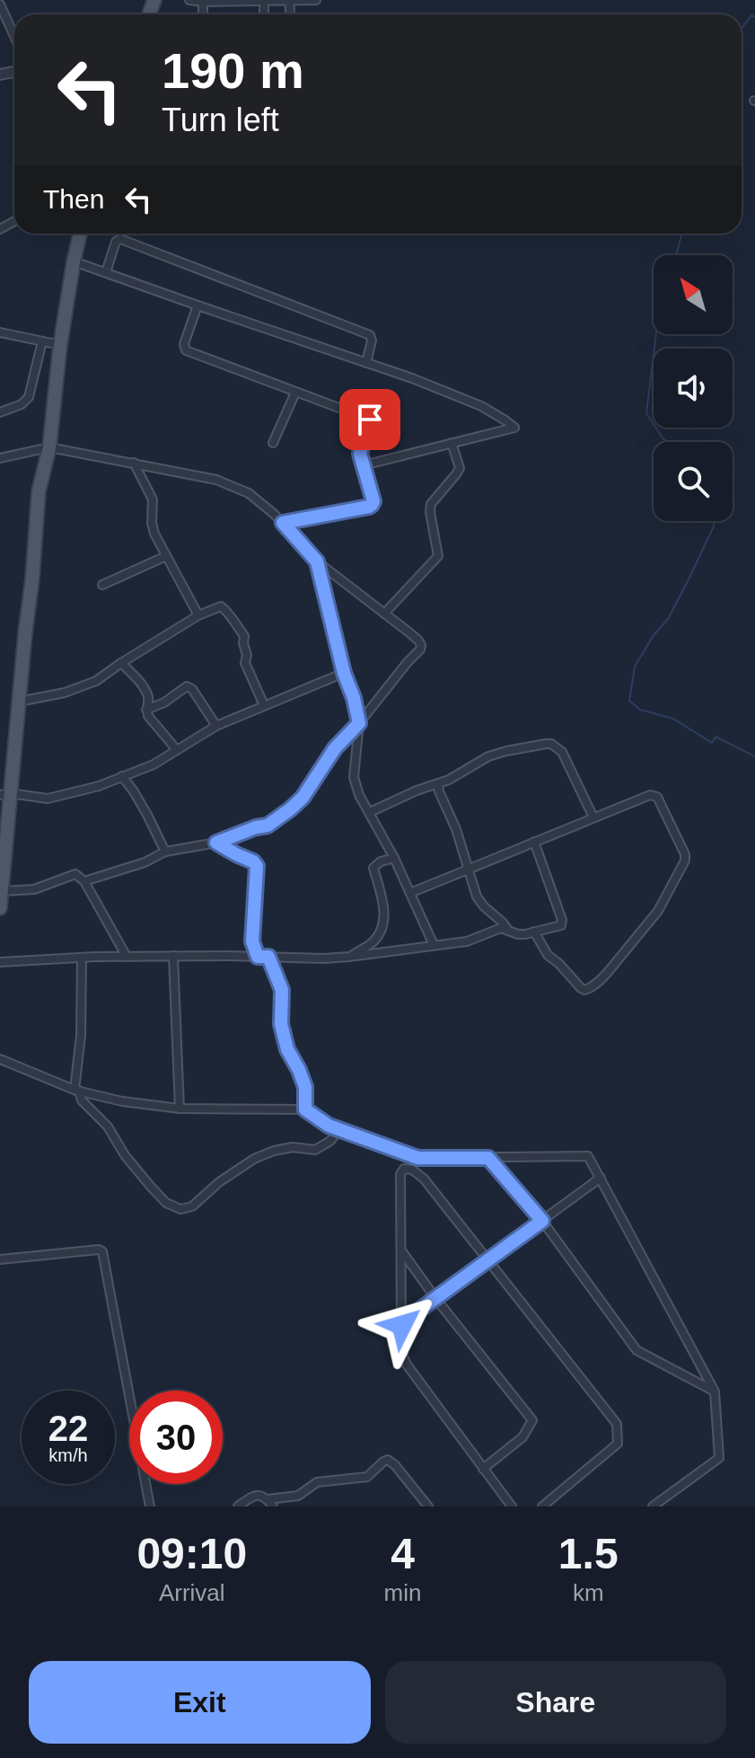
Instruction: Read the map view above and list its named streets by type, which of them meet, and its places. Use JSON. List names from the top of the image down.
{
  "north": "top left",
  "page": {
    "turn": ["190 m", "Turn left"],
    "then": "Then",
    "speed": "22 km/h",
    "limit": "30",
    "eta": [
      "09:10",
      "Arrival",
      "4",
      "min",
      "1.5",
      "km"
    ],
    "buttons": ["Exit", "Share"]
  }
}
